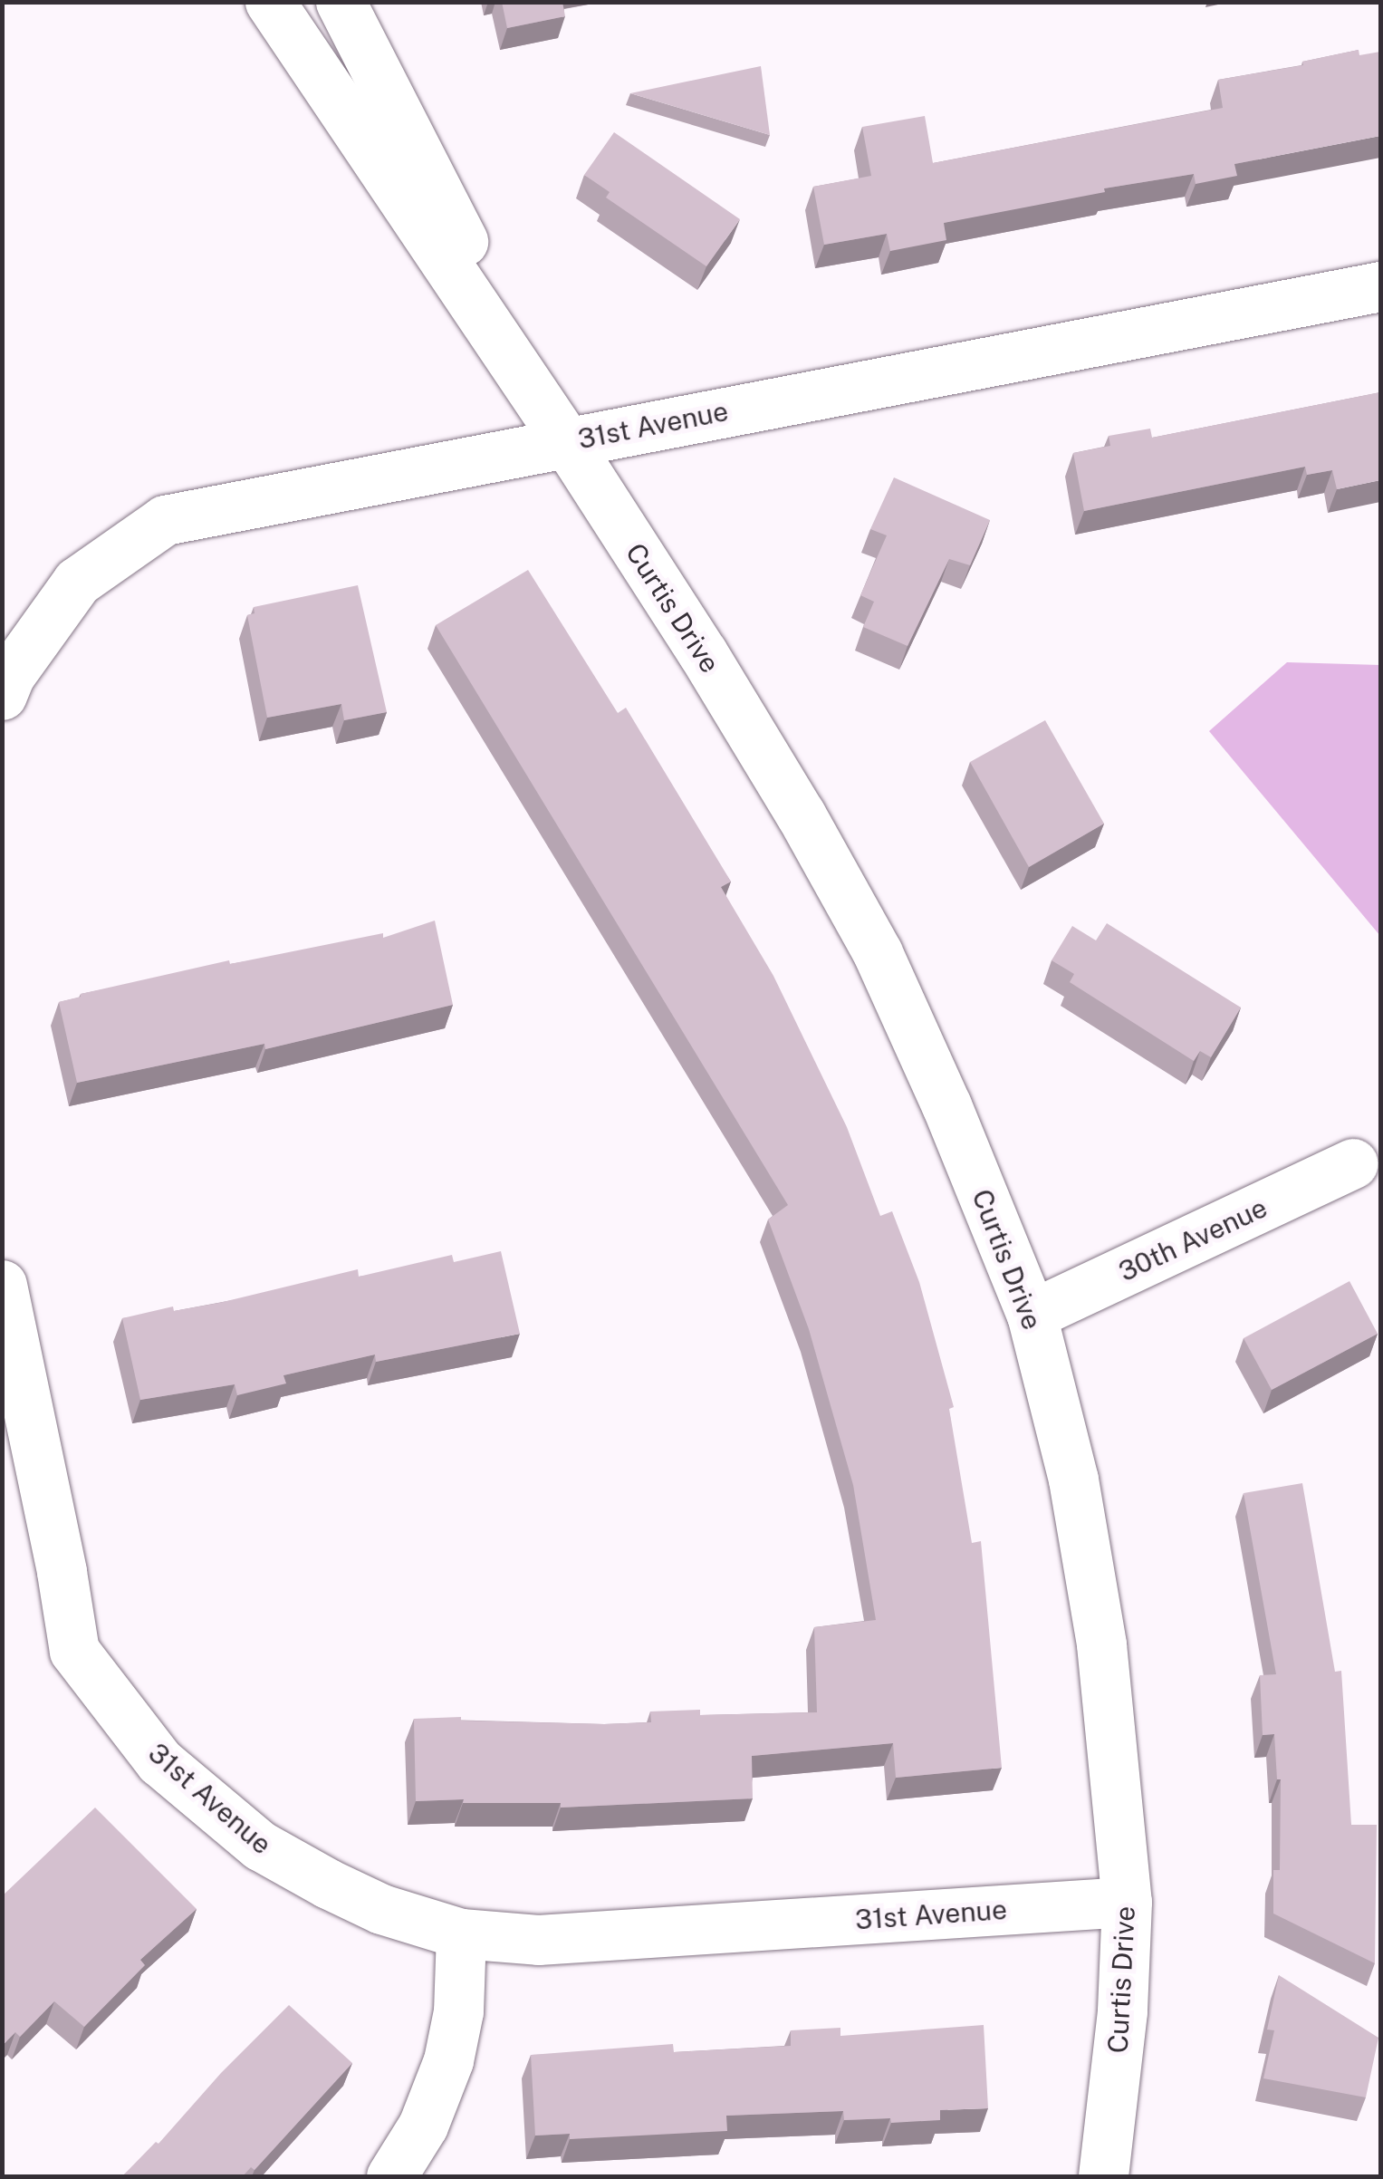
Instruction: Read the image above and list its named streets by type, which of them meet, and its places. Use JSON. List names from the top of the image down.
{
  "streets": {
    "street": ["31st Avenue", "Curtis Drive", "30th Avenue"]
  },
  "crossings": [
    ["31st Avenue", "Curtis Drive"],
    ["Curtis Drive", "30th Avenue"]
  ]
}
